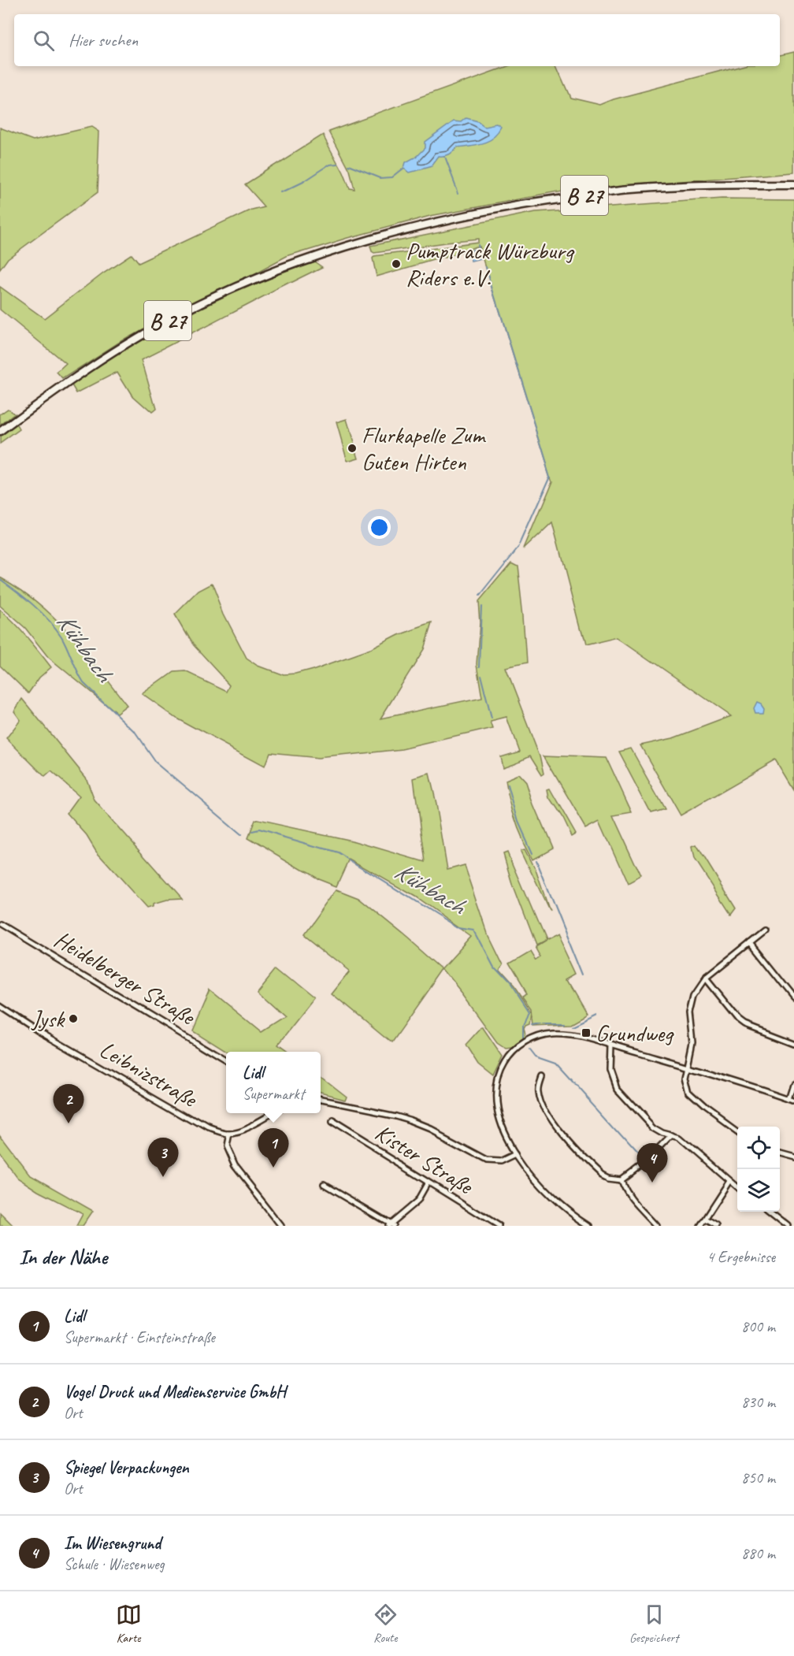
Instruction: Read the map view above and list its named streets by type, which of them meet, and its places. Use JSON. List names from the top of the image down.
{
  "streets": {
    "main road": ["B 27"],
    "street": ["Heidelberger Straße", "Leibnizstraße", "Kister Straße"]
  },
  "water": ["Kühbach"],
  "places": {
    "other": ["Pumptrack Würzburg Riders e.V.", "Flurkapelle Zum Guten Hirten", "Jysk"],
    "transit": ["Grundweg"]
  },
  "page": {
    "search": "Hier suchen",
    "popup": ["Lidl", "Supermarkt"],
    "pins": [
      "2",
      "1",
      "3",
      "4"
    ],
    "heading": ["In der Nähe", "4 Ergebnisse"],
    "list": [
      {
        "mark": "1",
        "name": "Lidl",
        "note": "Supermarkt · Einsteinstraße",
        "value": "800 m"
      },
      {
        "mark": "2",
        "name": "Vogel Druck und Medienservice GmbH",
        "note": "Ort",
        "value": "830 m"
      },
      {
        "mark": "3",
        "name": "Spiegel Verpackungen",
        "note": "Ort",
        "value": "850 m"
      },
      {
        "mark": "4",
        "name": "Im Wiesengrund",
        "note": "Schule · Wiesenweg",
        "value": "880 m"
      }
    ],
    "nav": ["Karte", "Route", "Gespeichert"]
  }
}
